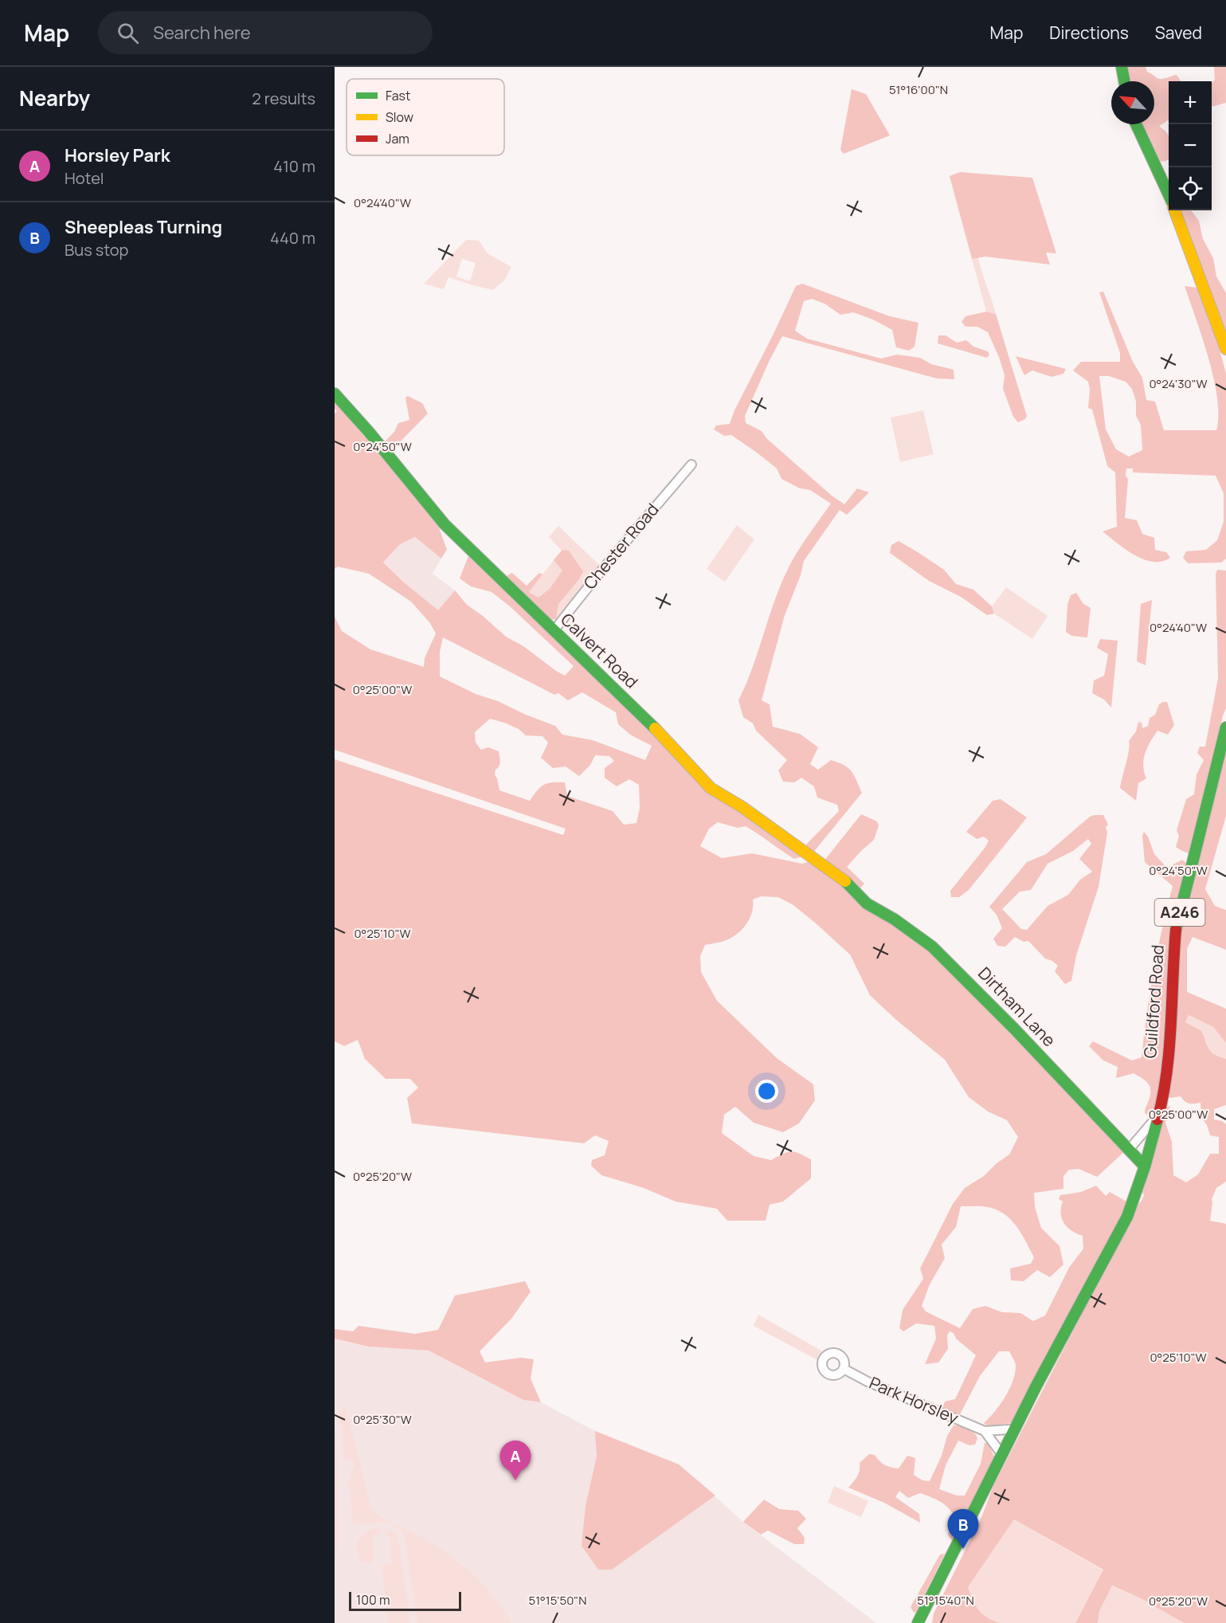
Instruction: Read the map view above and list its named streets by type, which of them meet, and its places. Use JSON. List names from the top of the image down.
{
  "streets": {
    "main road": [
      "Calvert Road",
      "A246",
      "Guildford Road",
      "Dirtham Lane"
    ],
    "street": ["Chester Road", "Park Horsley"]
  },
  "crossings": [
    ["Chester Road", "Calvert Road"],
    ["Calvert Road", "Dirtham Lane"],
    ["A246", "Guildford Road"],
    ["A246", "Dirtham Lane"],
    ["A246", "Park Horsley"],
    ["Guildford Road", "Dirtham Lane"]
  ],
  "legend": ["Fast", "Slow", "Jam"],
  "scale_bar": "100 m",
  "north": "top left",
  "page": {
    "header": "Map",
    "search": "Search here",
    "nav": ["Map", "Directions", "Saved"],
    "heading": ["Nearby", "2 results"],
    "map_buttons": ["+", "−"],
    "list": [
      {
        "mark": "A",
        "name": "Horsley Park",
        "note": "Hotel",
        "value": "410 m"
      },
      {
        "mark": "B",
        "name": "Sheepleas Turning",
        "note": "Bus stop",
        "value": "440 m"
      }
    ],
    "pins": ["A", "B"],
    "scale": "100 m"
  },
  "coordinates": [
    "51°16'00\"N",
    "0°24'40\"W",
    "0°24'30\"W",
    "0°24'50\"W",
    "0°25'00\"W",
    "0°25'10\"W",
    "0°25'20\"W",
    "0°25'30\"W",
    "51°15'50\"N",
    "51°15'40\"N"
  ]
}
